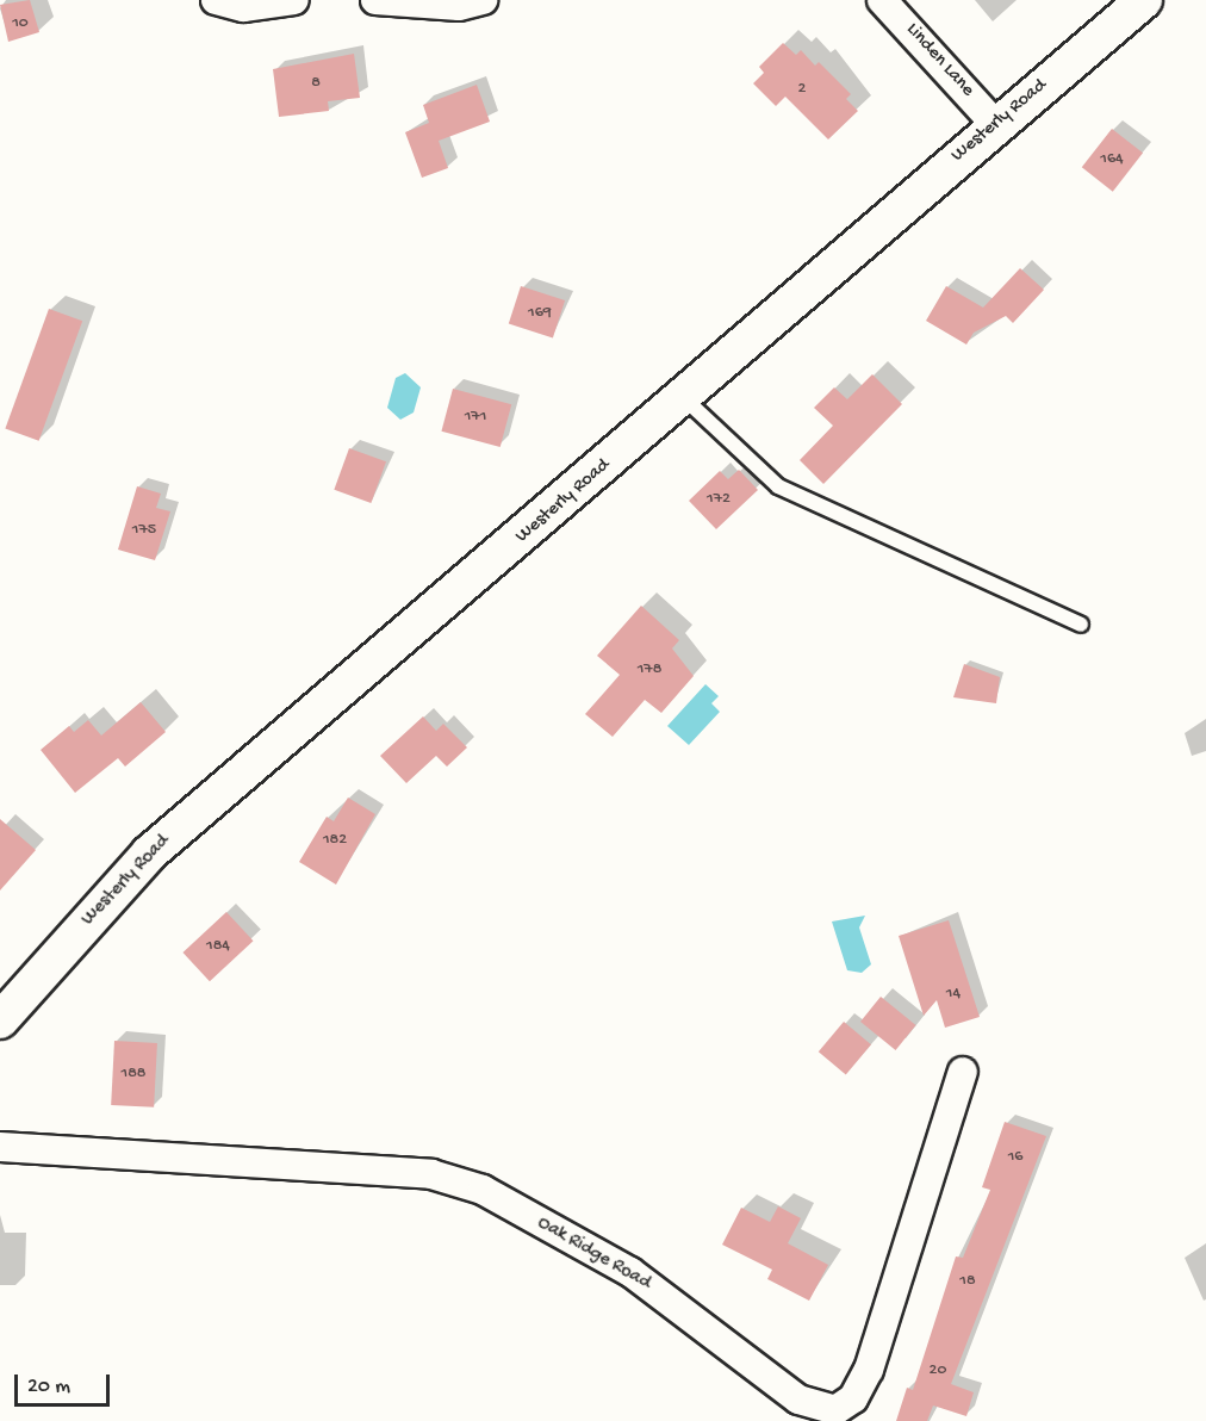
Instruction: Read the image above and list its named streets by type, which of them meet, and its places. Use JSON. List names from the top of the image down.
{
  "streets": {
    "street": ["Linden Lane", "Westerly Road", "Oak Ridge Road"]
  },
  "crossings": [
    ["Linden Lane", "Westerly Road"]
  ],
  "house_numbers": [
    "10",
    "8",
    "2",
    "164",
    "169",
    "171",
    "172",
    "175",
    "178",
    "182",
    "184",
    "14",
    "188",
    "16",
    "18",
    "20"
  ],
  "scale_bar": "20 m"
}
